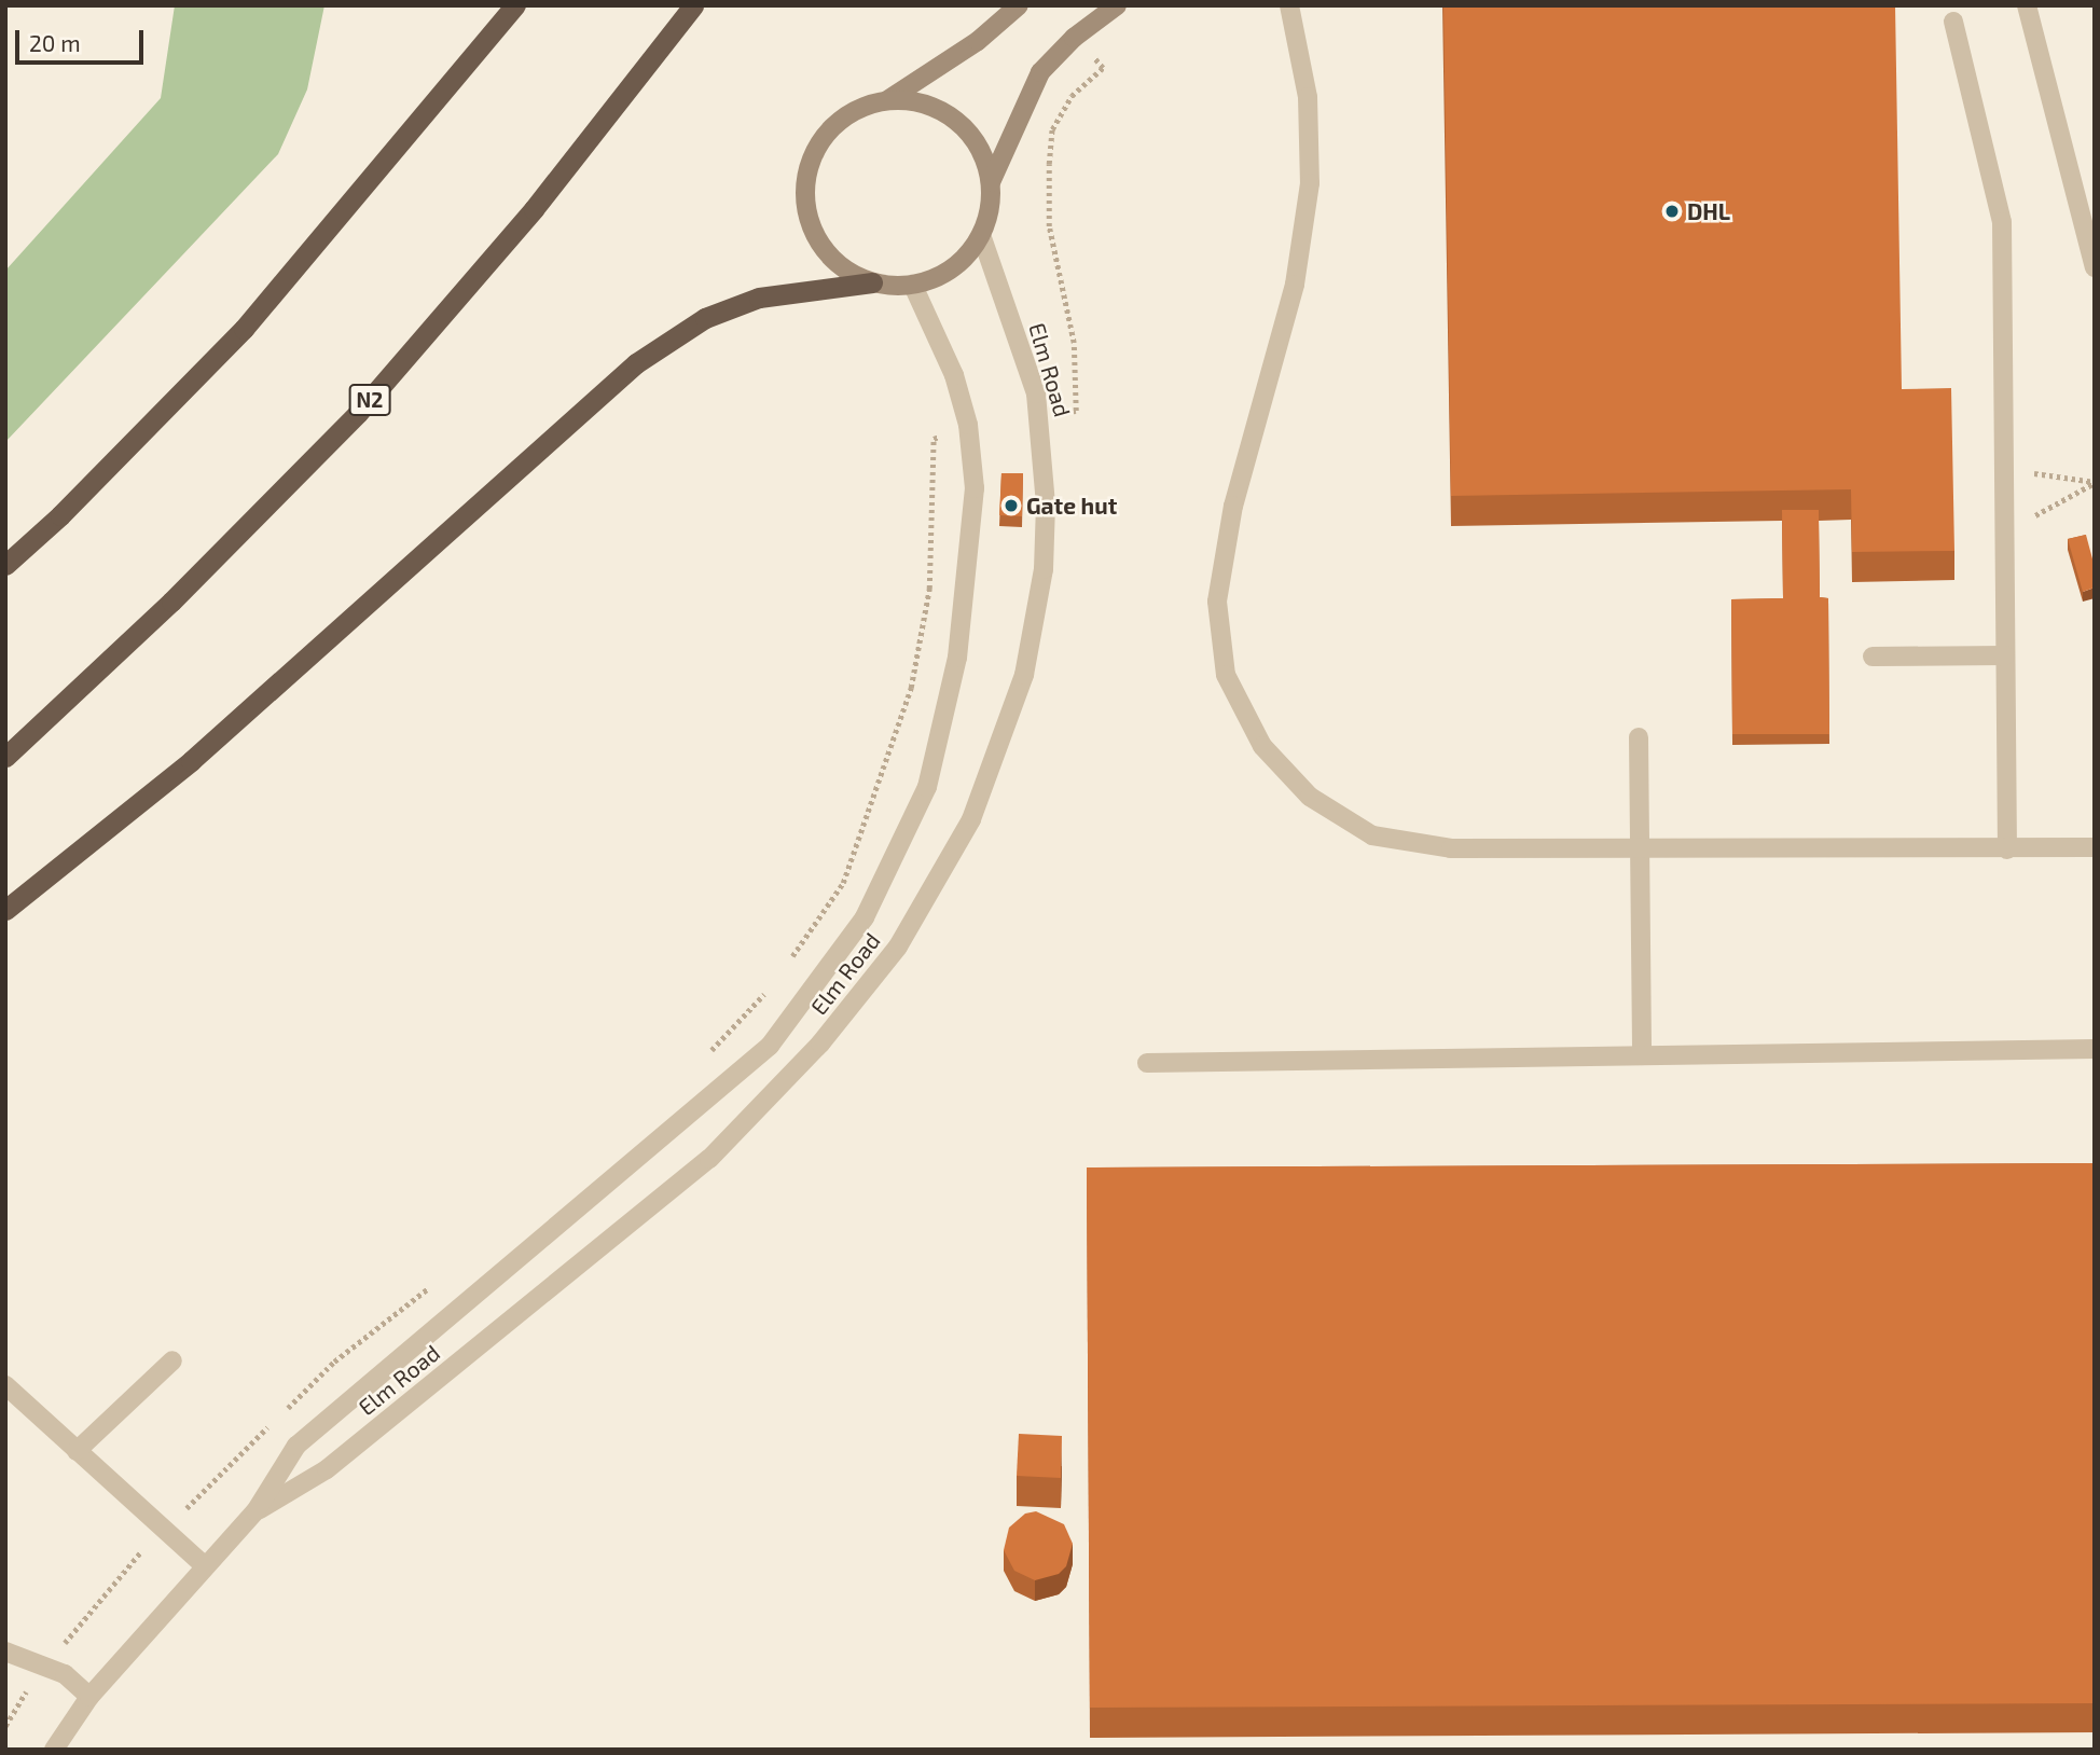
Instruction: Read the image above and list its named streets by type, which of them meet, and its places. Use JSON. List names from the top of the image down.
{
  "streets": {
    "highway": ["N2"],
    "street": ["Elm Road"]
  },
  "places": ["DHL", "Gate hut"],
  "scale_bar": "20 m"
}
